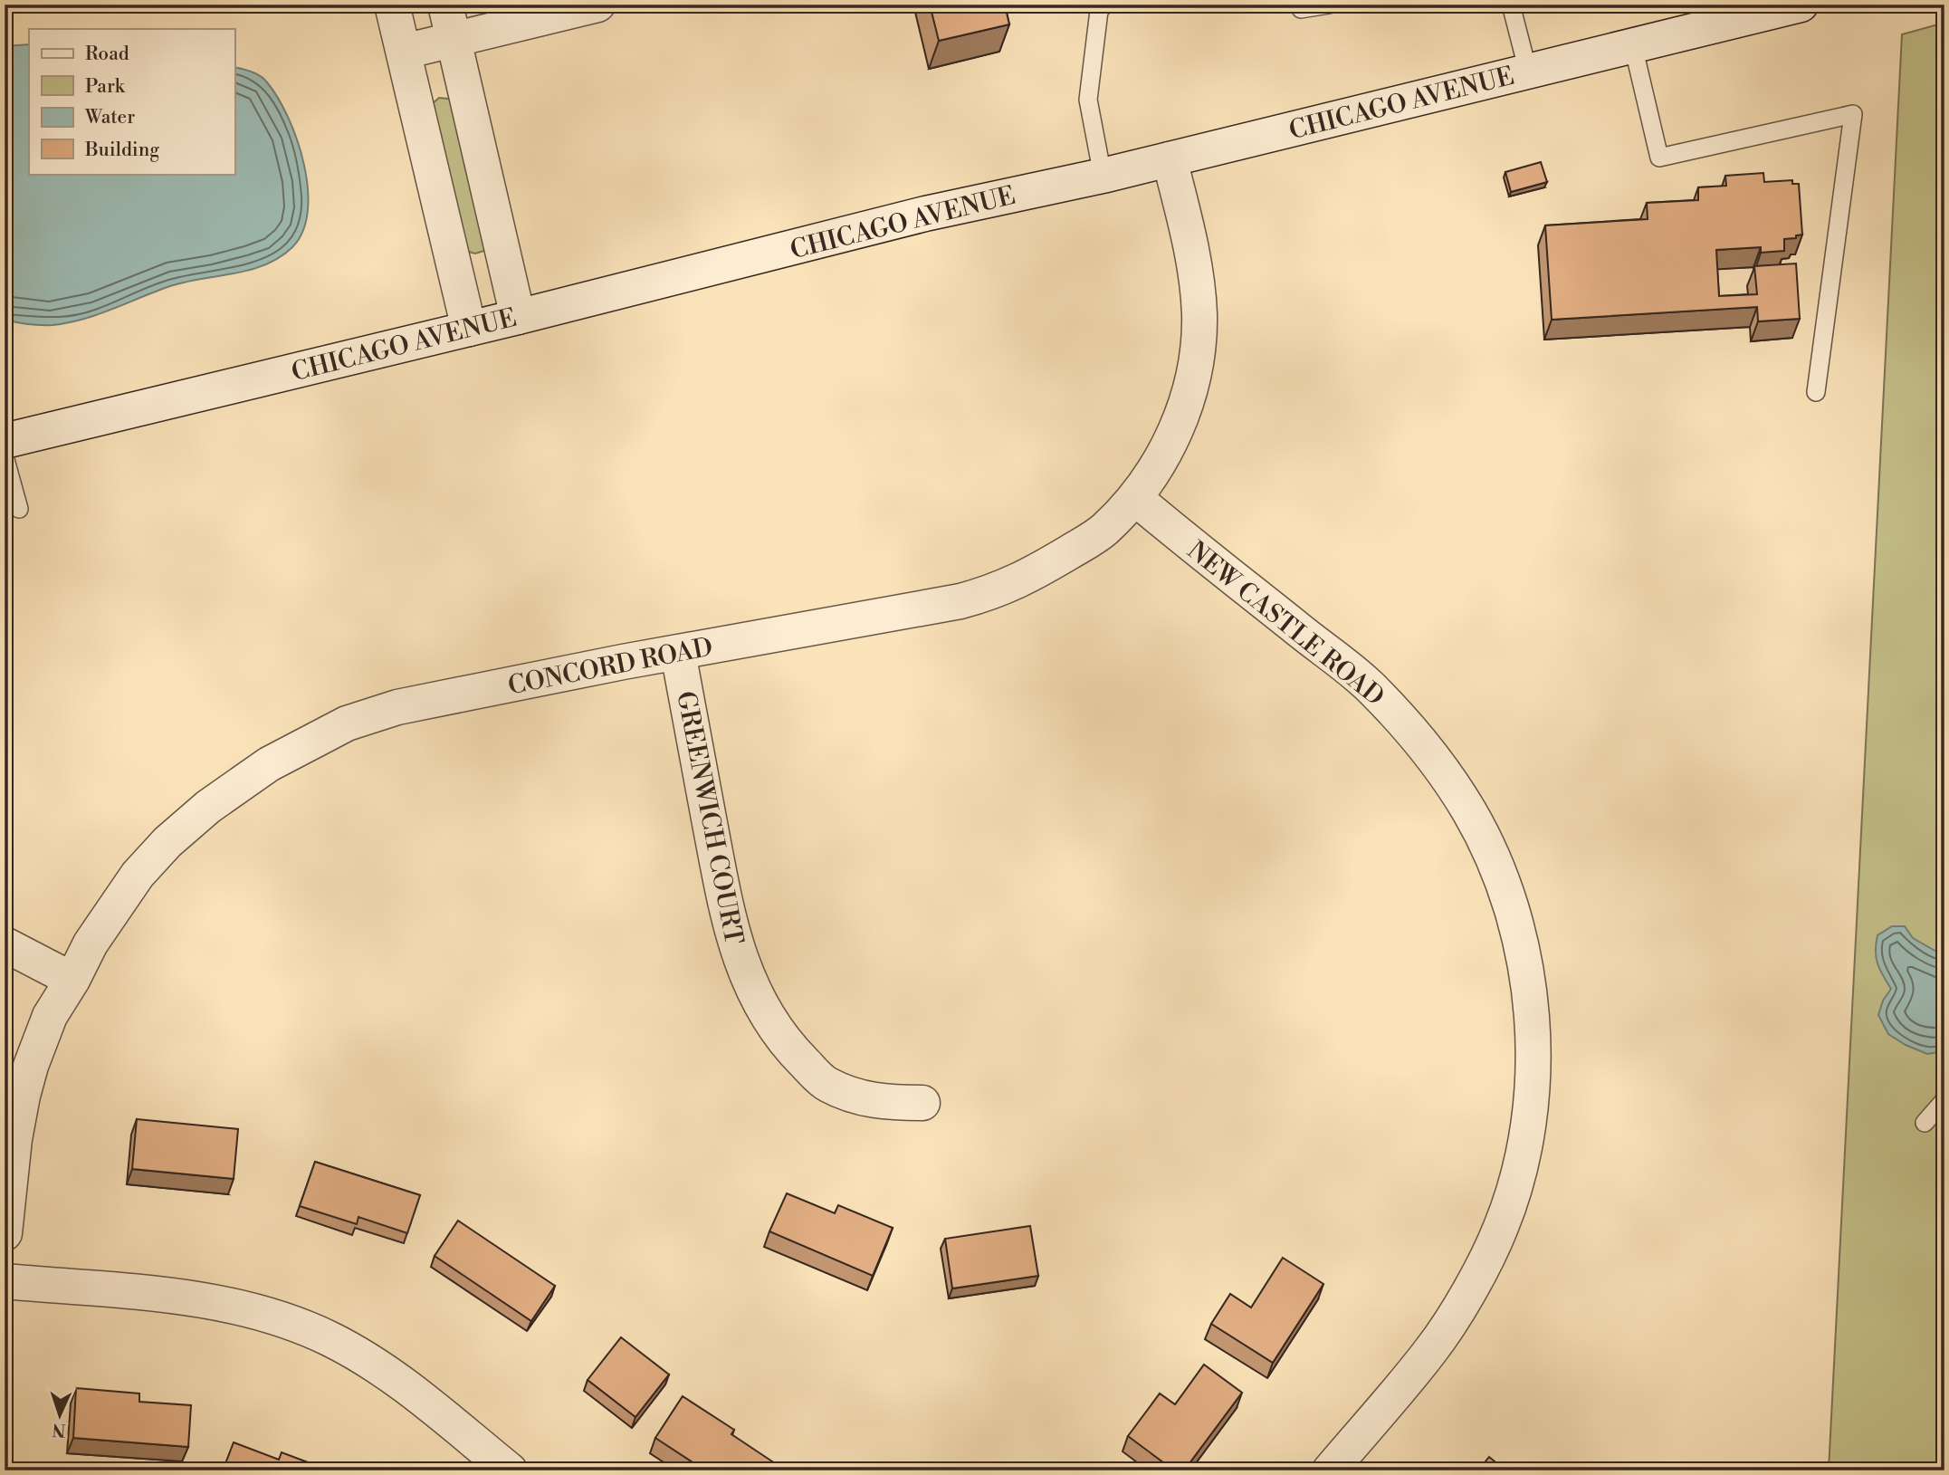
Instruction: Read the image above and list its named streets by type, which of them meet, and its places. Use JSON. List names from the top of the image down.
{
  "streets": {
    "street": [
      "CHICAGO AVENUE",
      "NEW CASTLE ROAD",
      "CONCORD ROAD",
      "GREENWICH COURT"
    ]
  },
  "crossings": [
    ["CHICAGO AVENUE", "CONCORD ROAD"],
    ["NEW CASTLE ROAD", "CONCORD ROAD"],
    ["CONCORD ROAD", "GREENWICH COURT"]
  ],
  "legend": [
    "Road",
    "Park",
    "Water",
    "Building"
  ],
  "north": "bottom"
}
